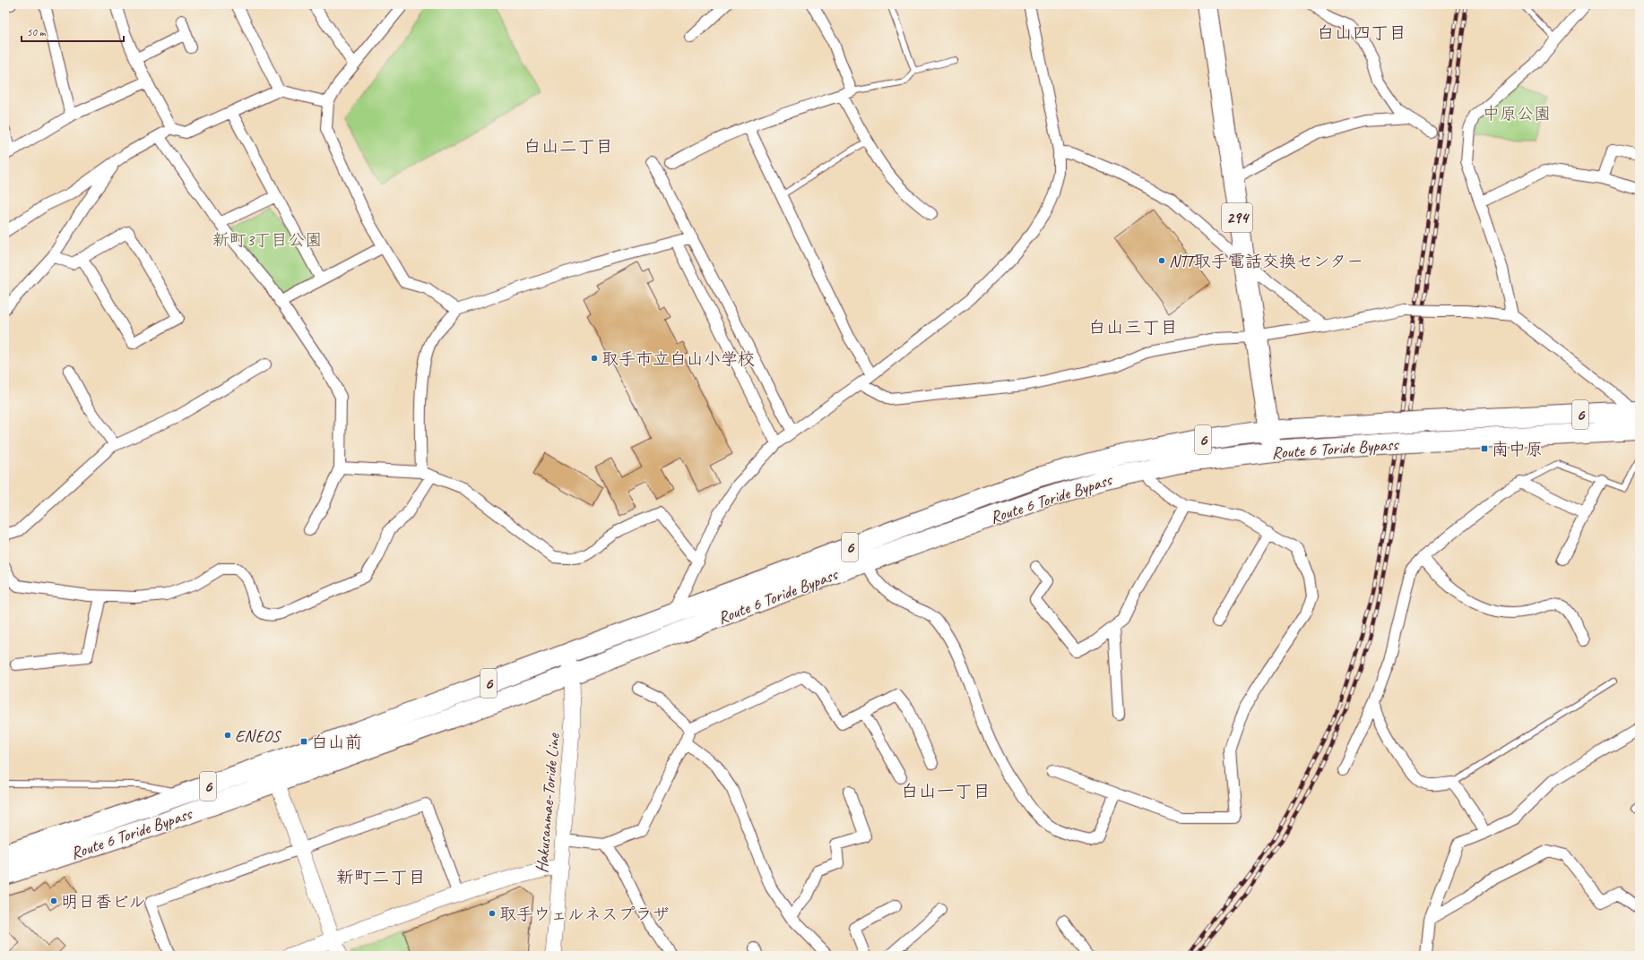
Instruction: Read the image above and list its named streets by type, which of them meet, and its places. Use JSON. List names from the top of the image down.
{
  "streets": {
    "highway": ["294", "6", "Route 6 Toride Bypass"],
    "street": ["Hakusanmae-Toride Line"]
  },
  "crossings": [
    ["294", "Route 6 Toride Bypass"],
    ["Route 6 Toride Bypass", "Hakusanmae-Toride Line"]
  ],
  "districts": [
    "白山四丁目",
    "白山二丁目",
    "白山三丁目",
    "白山一丁目",
    "新町二丁目"
  ],
  "parks": ["中原公園", "新町3丁目公園"],
  "places": {
    "other": [
      "NTT取手電話交換センター",
      "取手市立白山小学校",
      "ENEOS",
      "明日香ビル",
      "取手ウェルネスプラザ"
    ],
    "transit": ["南中原", "白山前"]
  },
  "scale_bar": "50 m"
}
